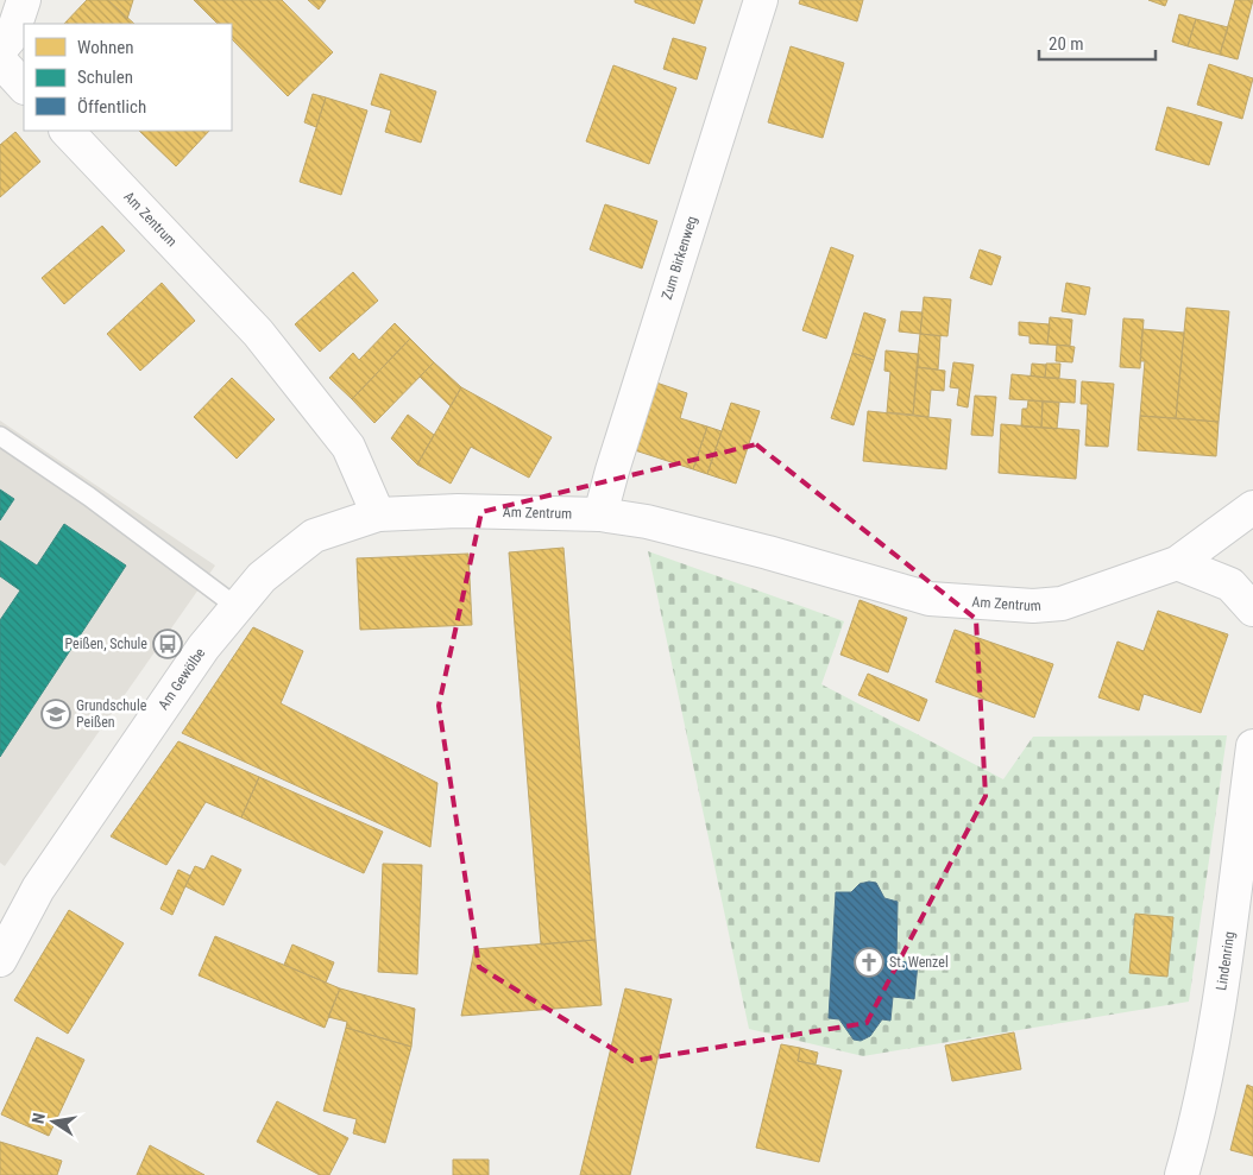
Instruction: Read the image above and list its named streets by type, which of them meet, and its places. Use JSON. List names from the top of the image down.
{
  "streets": {
    "street": [
      "Am Zentrum",
      "Zum Birkenweg",
      "Am Gewölbe",
      "Lindenring"
    ]
  },
  "crossings": [
    ["Am Zentrum", "Zum Birkenweg"],
    ["Am Zentrum", "Am Gewölbe"]
  ],
  "places": {
    "bus stop": ["Peißen, Schule"],
    "school or university": ["Grundschule Peißen"],
    "church": ["St. Wenzel"]
  },
  "legend": ["Wohnen", "Schulen", "Öffentlich"],
  "scale_bar": "20 m",
  "north": "left"
}
